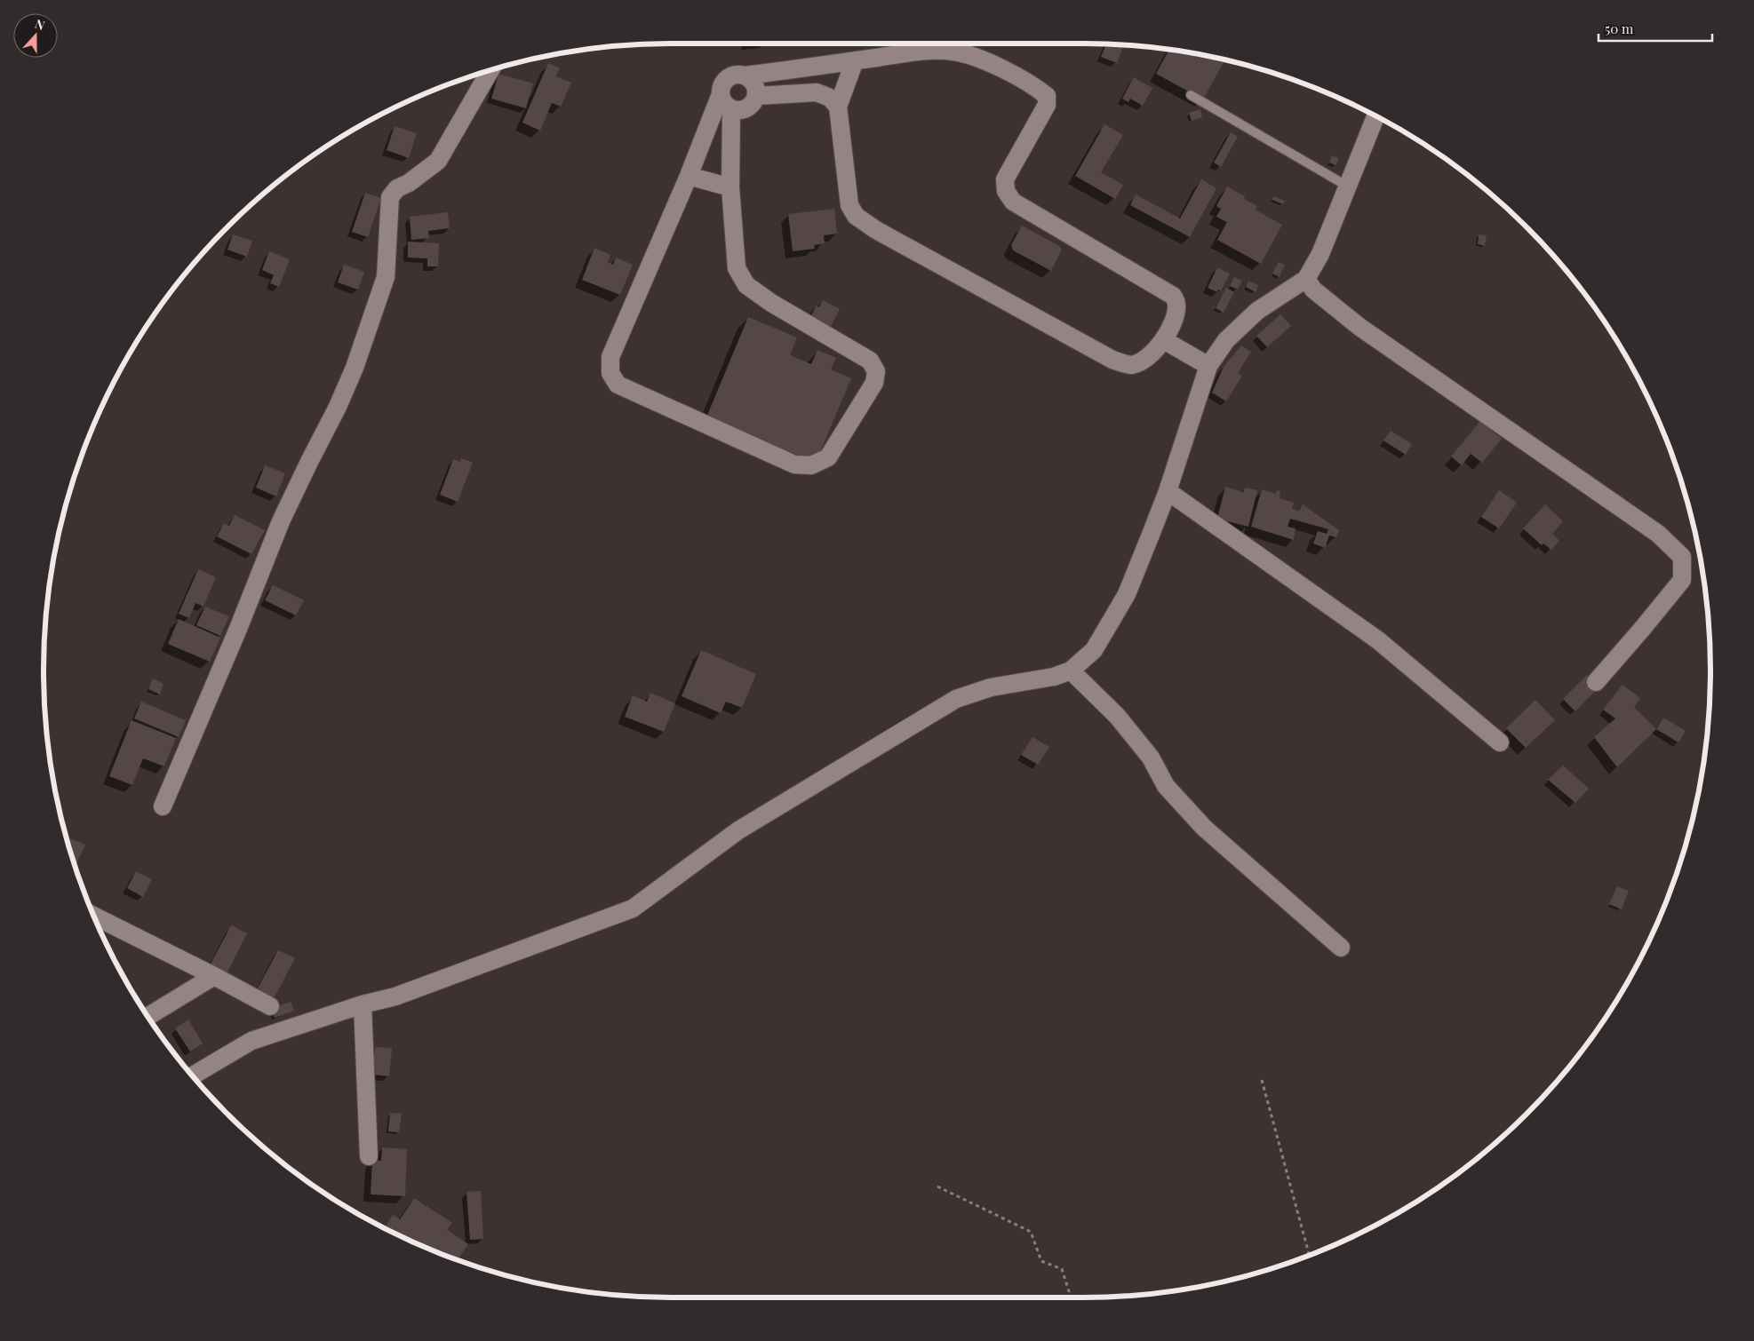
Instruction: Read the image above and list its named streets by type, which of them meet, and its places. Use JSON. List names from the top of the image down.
{
  "scale_bar": "50 m",
  "north": "top"
}
